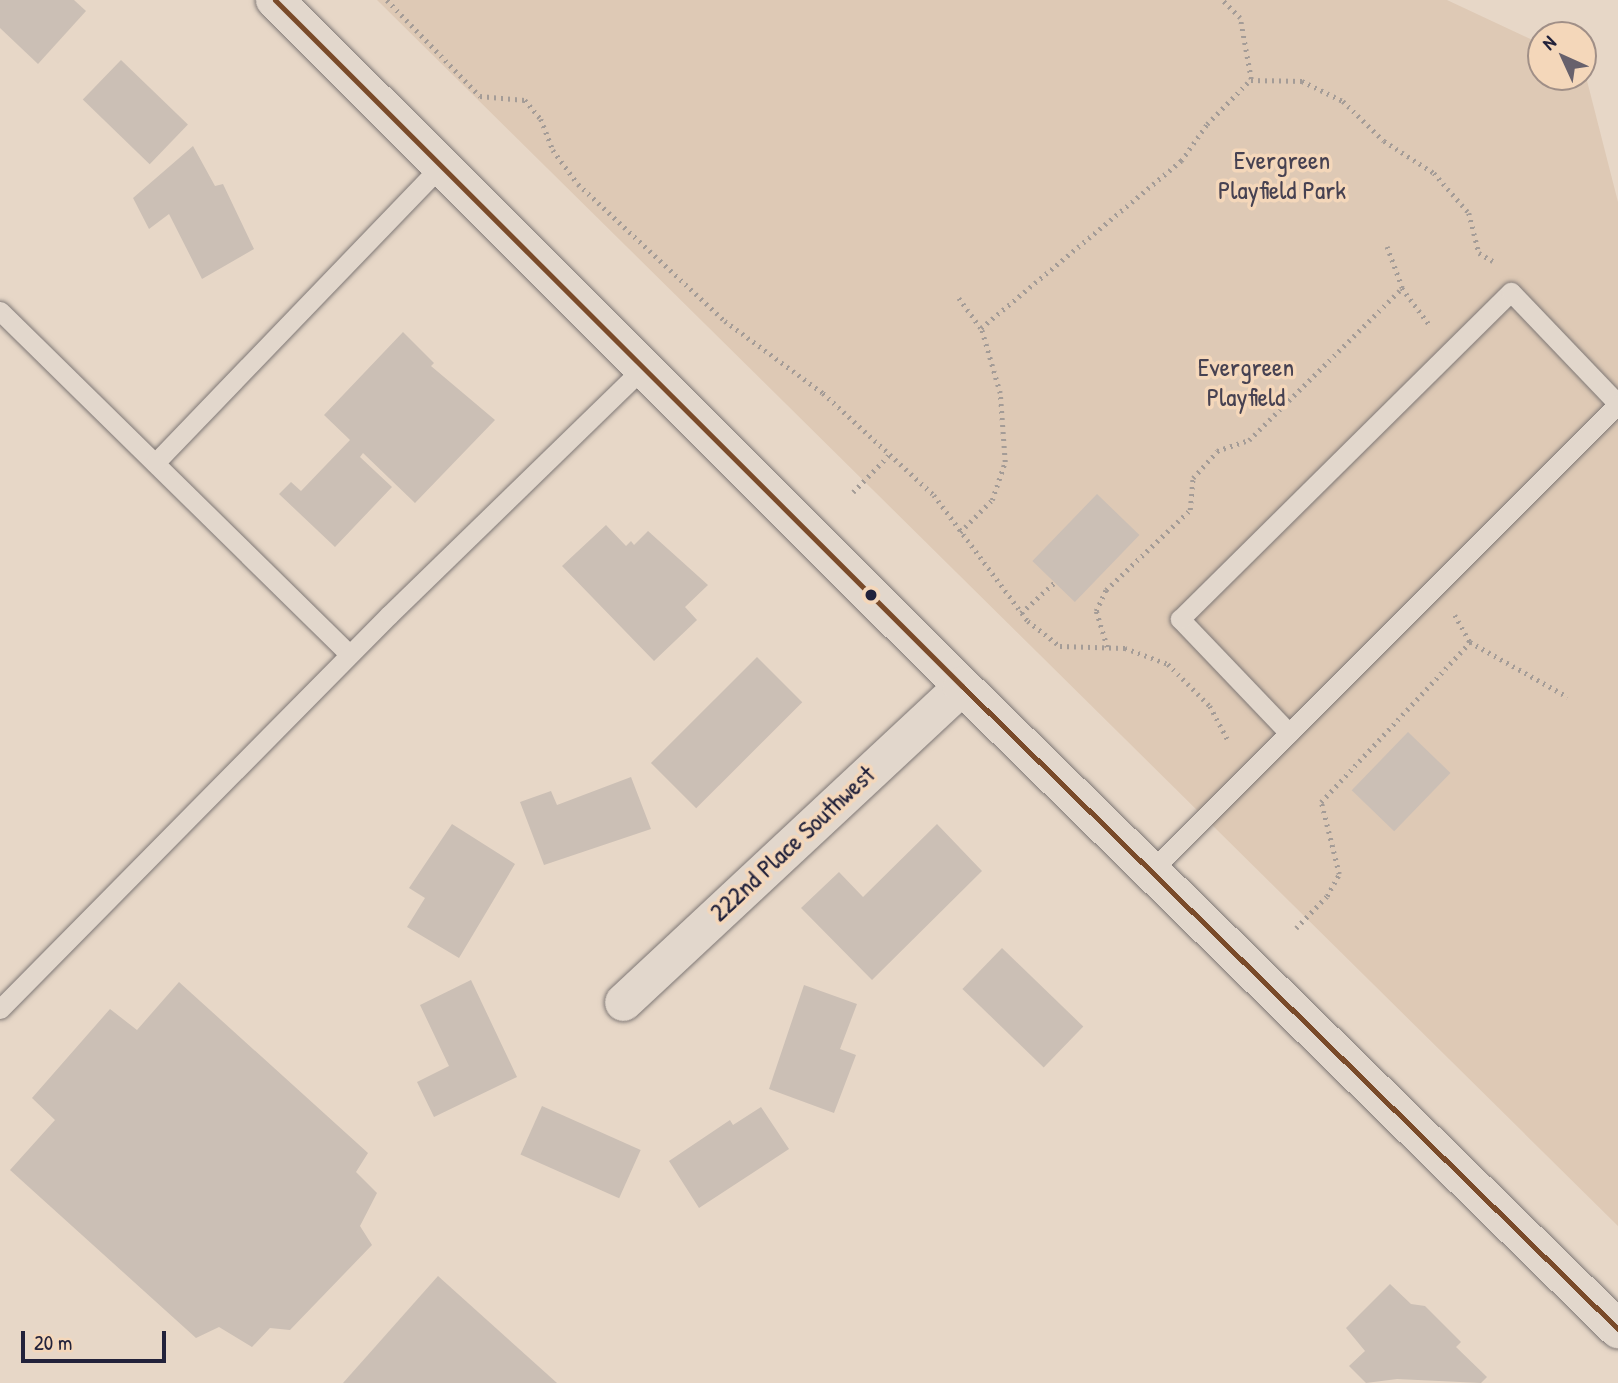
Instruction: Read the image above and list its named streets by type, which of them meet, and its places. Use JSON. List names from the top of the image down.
{
  "streets": {
    "street": ["222nd Place Southwest"]
  },
  "parks": ["Evergreen Playfield Park", "Evergreen Playfield"],
  "scale_bar": "20 m",
  "north": "top left"
}
